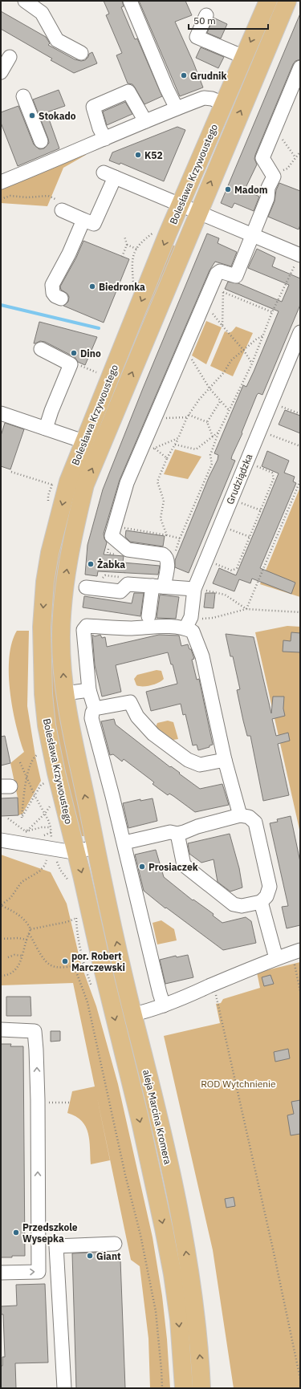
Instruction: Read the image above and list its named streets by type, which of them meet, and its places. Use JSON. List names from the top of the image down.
{
  "streets": {
    "main road": ["Bolesława Krzywoustego", "aleja Marcina Kromera"],
    "street": ["Grudziądzka"]
  },
  "crossings": [
    ["Bolesława Krzywoustego", "aleja Marcina Kromera"]
  ],
  "parks": ["ROD Wytchnienie"],
  "places": [
    "Grudnik",
    "Stokado",
    "K52",
    "Madom",
    "Biedronka",
    "Dino",
    "Żabka",
    "Prosiaczek",
    "por. Robert Marczewski",
    "Przedszkole Wysepka",
    "Giant"
  ],
  "scale_bar": "50 m"
}
